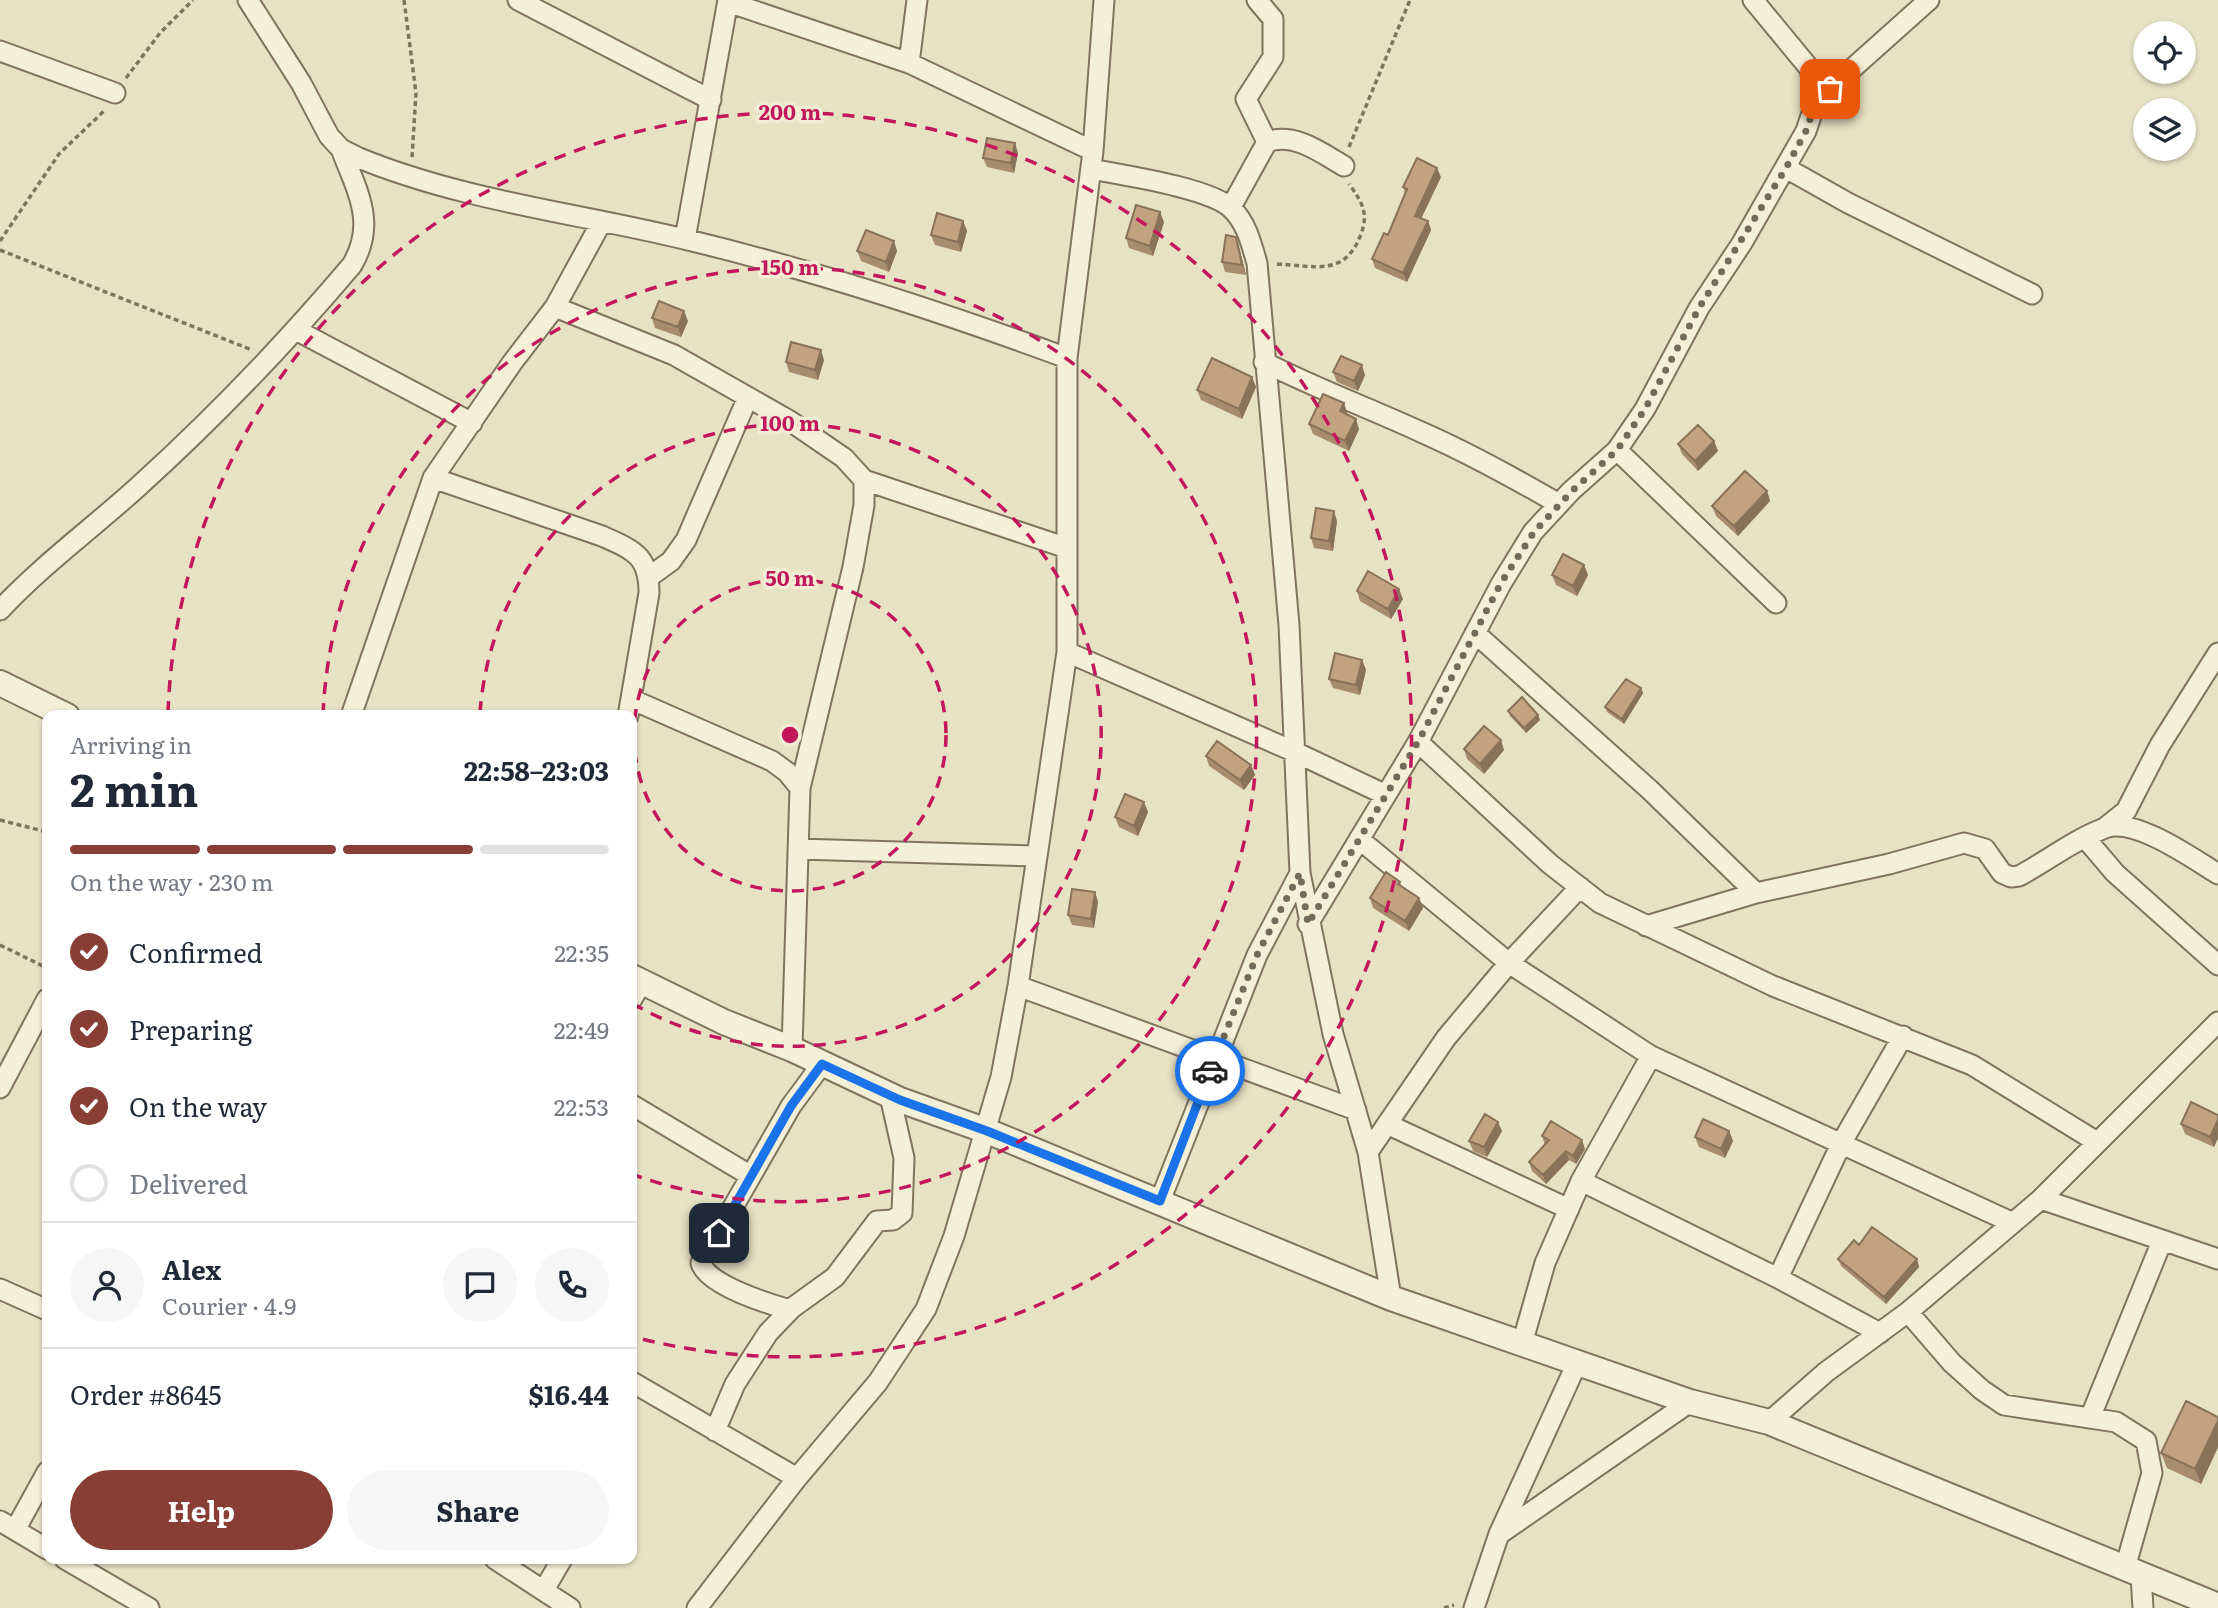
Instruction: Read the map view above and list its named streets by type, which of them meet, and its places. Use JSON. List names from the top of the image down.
{
  "page": {
    "heading": ["2 min", "Arriving in", "22:58–23:03"],
    "panel": [
      "Alex",
      "Courier · 4.9",
      "Order #8645",
      "$16.44"
    ],
    "bar": "On the way · 230 m",
    "list": [
      ["Confirmed", "22:35"],
      ["Preparing", "22:49"],
      ["On the way", "22:53"],
      "Delivered"
    ],
    "buttons": ["Help", "Share"]
  },
  "rings": [
    "200 m",
    "150 m",
    "100 m",
    "50 m"
  ]
}
